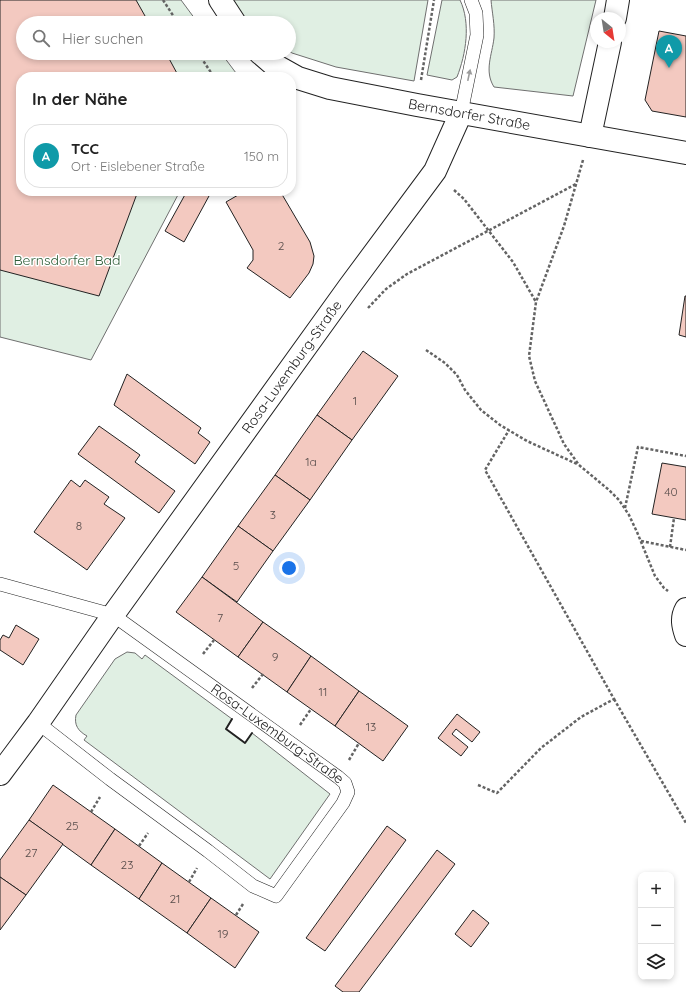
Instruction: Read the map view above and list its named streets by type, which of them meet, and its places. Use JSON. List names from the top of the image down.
{
  "streets": {
    "street": ["Bernsdorfer Straße", "Rosa-Luxemburg-Straße"]
  },
  "crossings": [
    ["Bernsdorfer Straße", "Rosa-Luxemburg-Straße"]
  ],
  "parks": ["Bernsdorfer Bad"],
  "house_numbers": [
    "2",
    "1",
    "1a",
    "40",
    "3",
    "8",
    "5",
    "7",
    "9",
    "11",
    "13",
    "25",
    "27",
    "23",
    "21",
    "19"
  ],
  "north": "bottom right",
  "page": {
    "search": "Hier suchen",
    "pins": "A",
    "heading": "In der Nähe",
    "list": [
      {
        "mark": "A",
        "name": "TCC",
        "note": "Ort · Eislebener Straße",
        "value": "150 m"
      }
    ],
    "map_buttons": ["+", "−"]
  }
}
